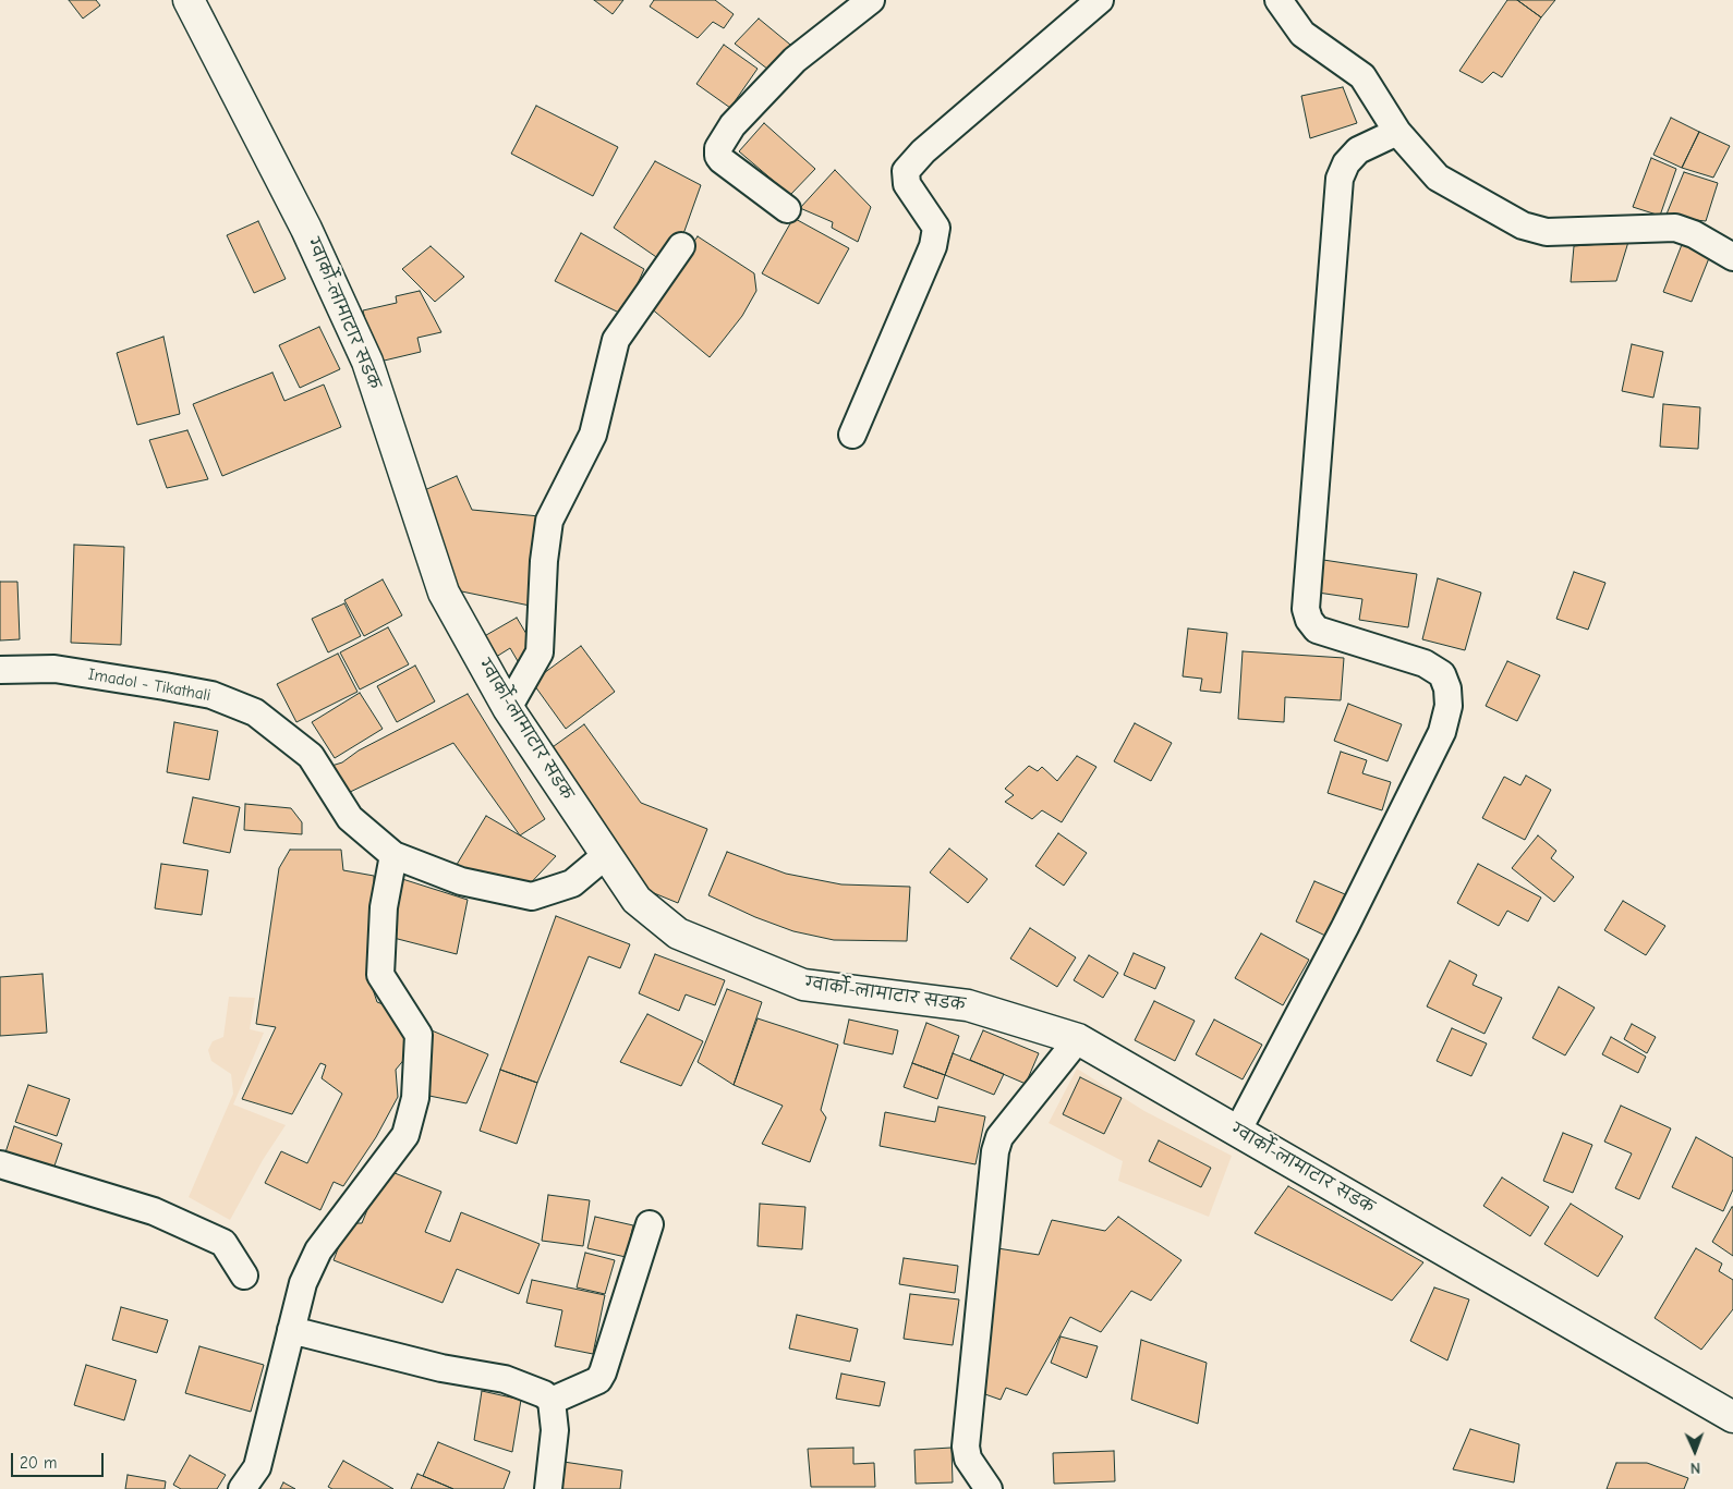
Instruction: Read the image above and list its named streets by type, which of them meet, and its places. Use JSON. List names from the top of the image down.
{
  "streets": {
    "main road": ["ग्वार्को-लामाटार सडक"],
    "street": ["Imadol - Tikathali"]
  },
  "crossings": [
    ["ग्वार्को-लामाटार सडक", "Imadol - Tikathali"]
  ],
  "scale_bar": "20 m",
  "north": "bottom"
}
